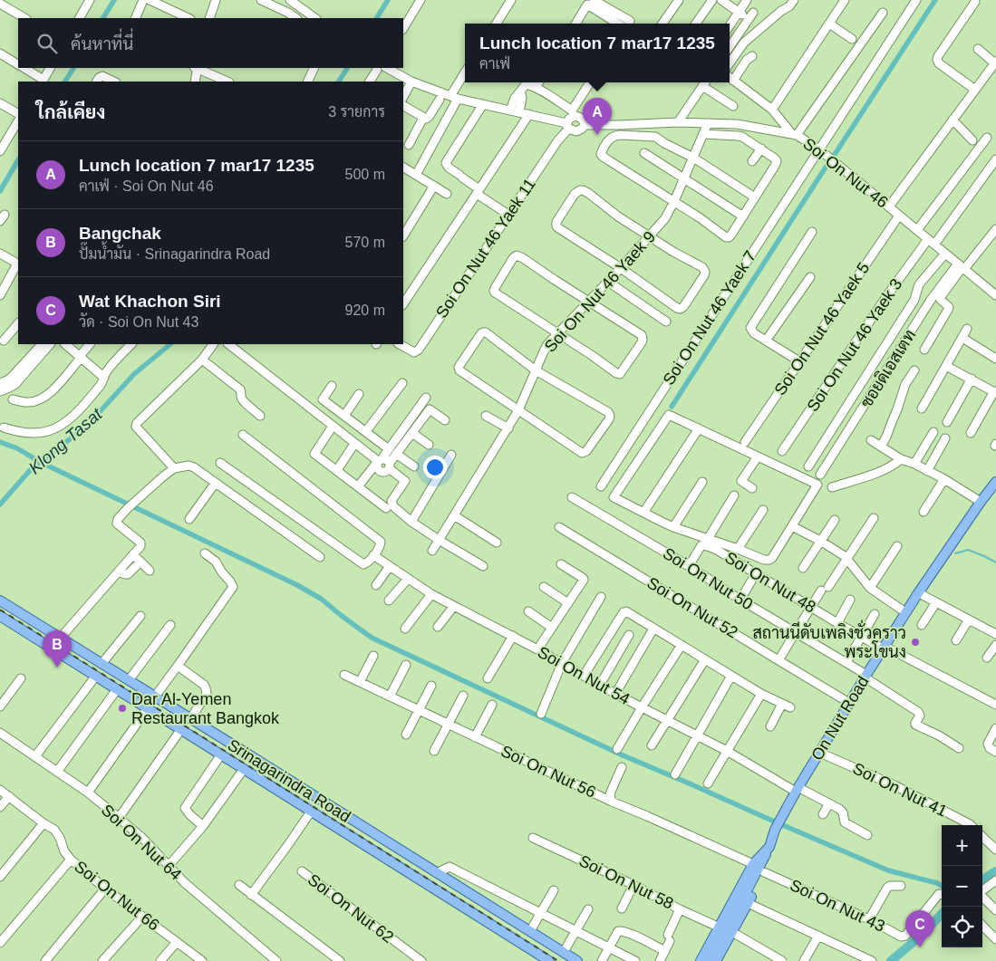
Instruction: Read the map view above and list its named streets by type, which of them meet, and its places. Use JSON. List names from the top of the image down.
{
  "streets": {
    "main road": ["On Nut Road", "Srinagarindra Road"],
    "street": [
      "Soi On Nut 46",
      "Soi On Nut 46 Yaek 11",
      "Soi On Nut 46 Yaek 9",
      "Soi On Nut 46 Yaek 7",
      "Soi On Nut 46 Yaek 5",
      "Soi On Nut 46 Yaek 3",
      "ซอยดิเอสเตท",
      "Soi On Nut 50",
      "Soi On Nut 48",
      "Soi On Nut 52",
      "Soi On Nut 54",
      "Soi On Nut 56",
      "Soi On Nut 41",
      "Soi On Nut 64",
      "Soi On Nut 58",
      "Soi On Nut 66",
      "Soi On Nut 43",
      "Soi On Nut 62"
    ]
  },
  "crossings": [
    ["Soi On Nut 46", "Soi On Nut 46 Yaek 11"],
    ["Soi On Nut 46", "Soi On Nut 46 Yaek 9"],
    ["Soi On Nut 46", "Soi On Nut 46 Yaek 7"],
    ["Soi On Nut 46", "Soi On Nut 46 Yaek 5"],
    ["Soi On Nut 46", "Soi On Nut 46 Yaek 3"],
    ["Soi On Nut 46", "ซอยดิเอสเตท"],
    ["Soi On Nut 50", "Soi On Nut 48"],
    ["Soi On Nut 50", "On Nut Road"],
    ["Soi On Nut 48", "On Nut Road"],
    ["Soi On Nut 52", "On Nut Road"],
    ["Soi On Nut 54", "On Nut Road"],
    ["On Nut Road", "Soi On Nut 56"],
    ["On Nut Road", "Soi On Nut 41"],
    ["On Nut Road", "Soi On Nut 58"],
    ["On Nut Road", "Soi On Nut 43"],
    ["Soi On Nut 56", "Soi On Nut 43"]
  ],
  "water": ["Klong Tasat"],
  "places": ["สถานนีดับเพลิงชั่วคราว พระโขนง", "Dar Al-Yemen Restaurant Bangkok"],
  "page": {
    "search": "ค้นหาที่นี่",
    "popup": ["Lunch location 7 mar17 1235", "คาเฟ่"],
    "heading": ["ใกล้เคียง", "3 รายการ"],
    "pins": ["A", "B", "C"],
    "list": [
      {
        "mark": "A",
        "name": "Lunch location 7 mar17 1235",
        "note": "คาเฟ่ · Soi On Nut 46",
        "value": "500 m"
      },
      {
        "mark": "B",
        "name": "Bangchak",
        "note": "ปั๊มน้ำมัน · Srinagarindra Road",
        "value": "570 m"
      },
      {
        "mark": "C",
        "name": "Wat Khachon Siri",
        "note": "วัด · Soi On Nut 43",
        "value": "920 m"
      }
    ],
    "map_buttons": ["+", "−"]
  }
}
